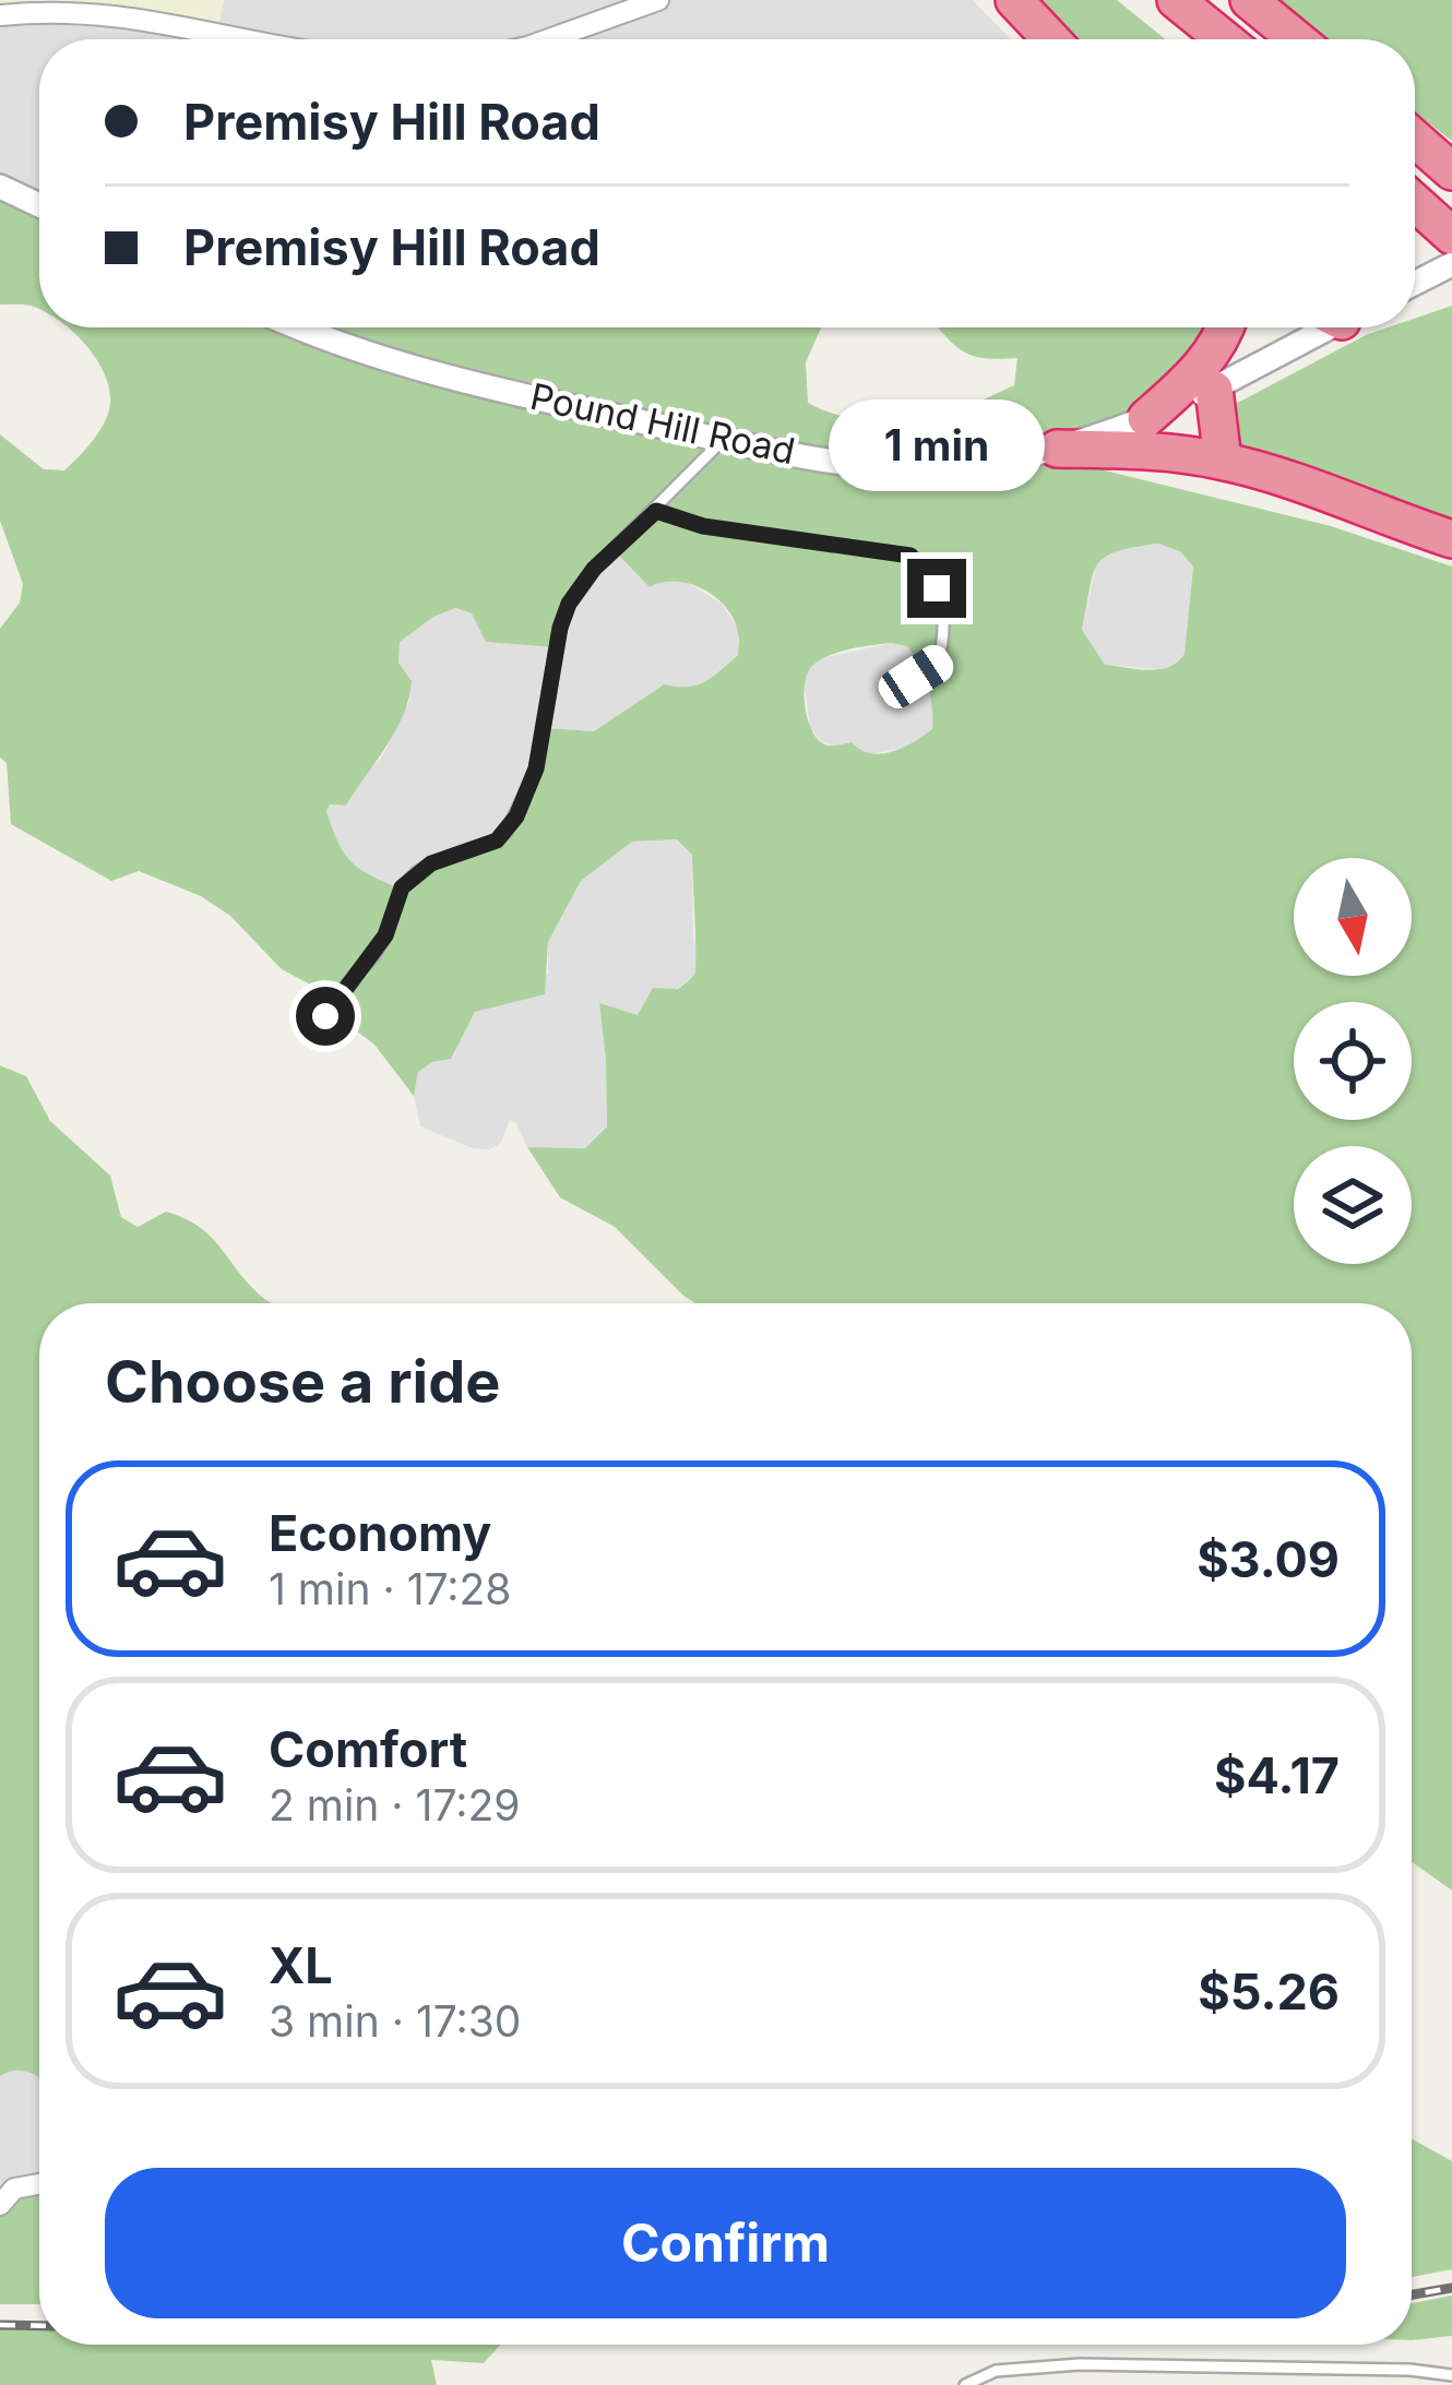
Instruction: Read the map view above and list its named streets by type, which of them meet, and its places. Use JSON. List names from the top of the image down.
{
  "streets": {
    "street": ["Pound Hill Road"]
  },
  "north": "bottom",
  "page": {
    "banner": ["Premisy Hill Road", "Premisy Hill Road"],
    "bubble": "1 min",
    "heading": "Choose a ride",
    "list": [
      {
        "name": "Economy",
        "note": "1 min · 17:28",
        "value": "$3.09"
      },
      {
        "name": "Comfort",
        "note": "2 min · 17:29",
        "value": "$4.17"
      },
      {
        "name": "XL",
        "note": "3 min · 17:30",
        "value": "$5.26"
      }
    ],
    "buttons": "Confirm"
  }
}
